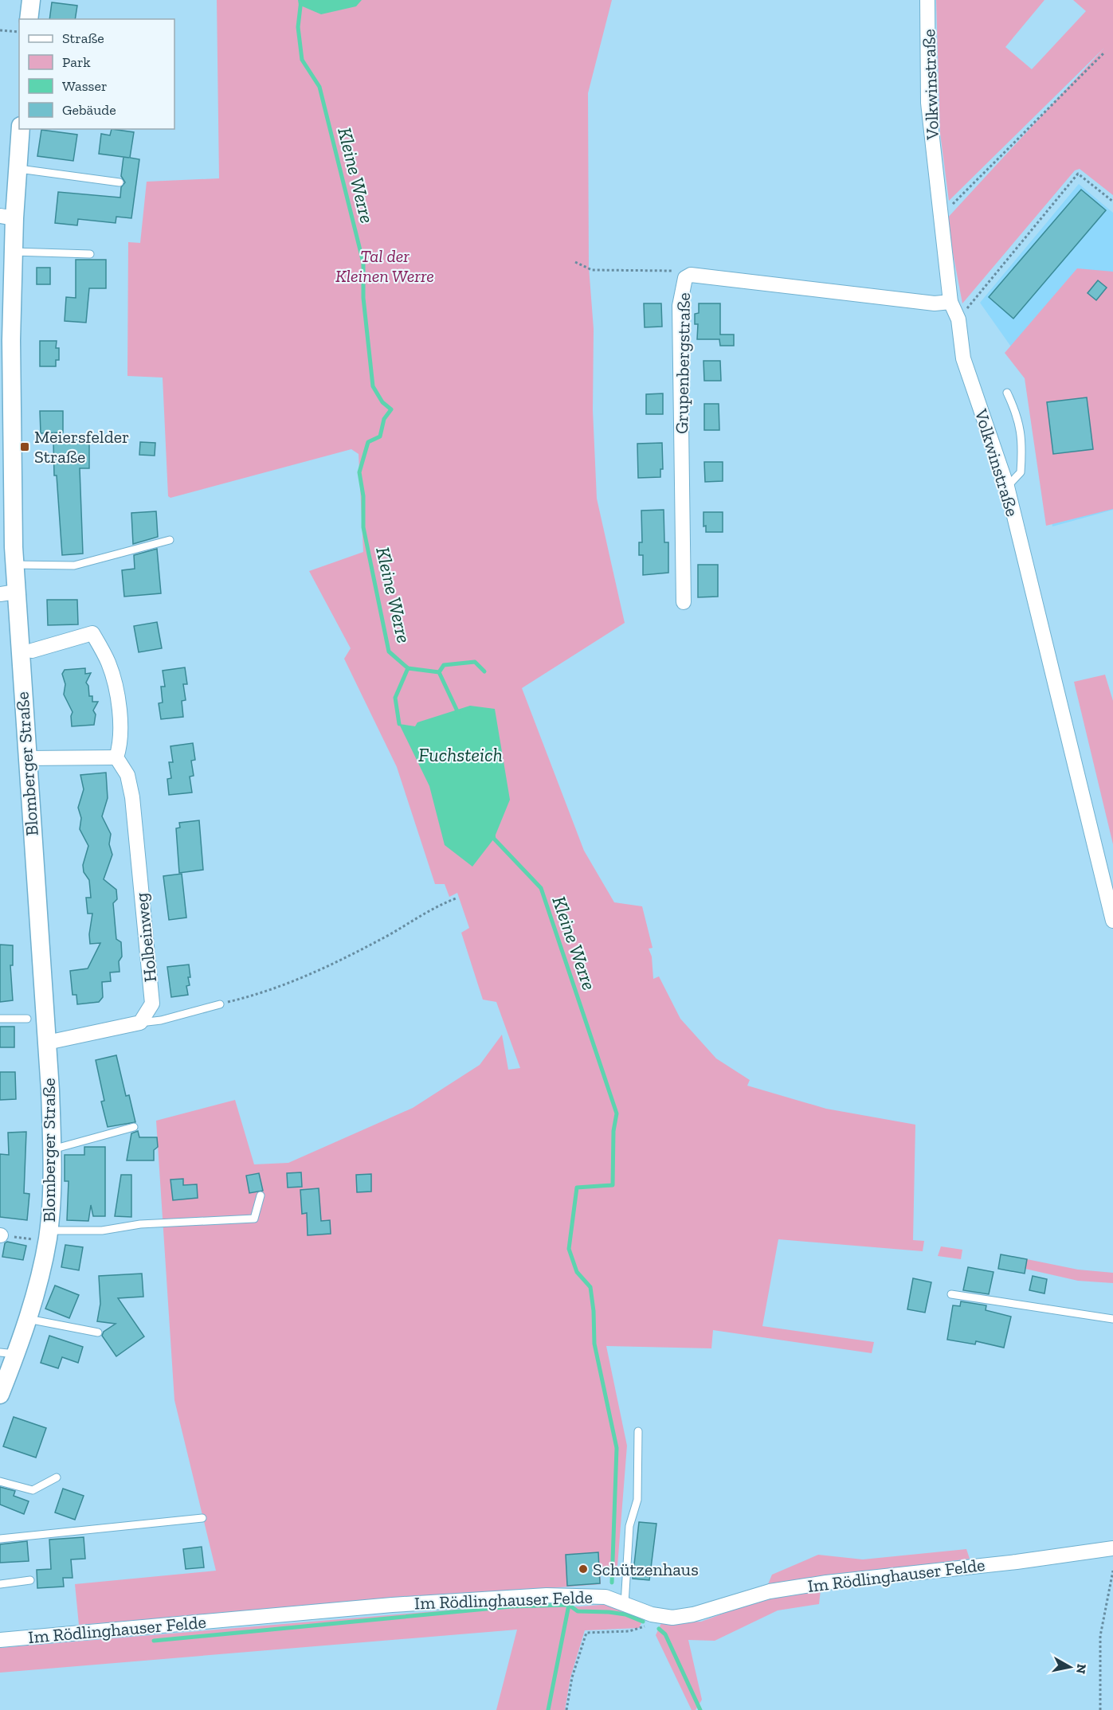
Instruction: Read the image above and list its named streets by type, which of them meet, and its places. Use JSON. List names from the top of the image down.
{
  "streets": {
    "street": [
      "Volkwinstraße",
      "Grupenbergstraße",
      "Blomberger Straße",
      "Holbeinweg",
      "Im Rödlinghauser Felde"
    ]
  },
  "crossings": [
    ["Volkwinstraße", "Grupenbergstraße"]
  ],
  "water": ["Kleine Werre", "Fuchsteich"],
  "parks": ["Tal der Kleinen Werre"],
  "places": {
    "transit": ["Meiersfelder Straße"],
    "other": ["Schützenhaus"]
  },
  "legend": [
    "Straße",
    "Park",
    "Wasser",
    "Gebäude"
  ],
  "north": "right"
}
